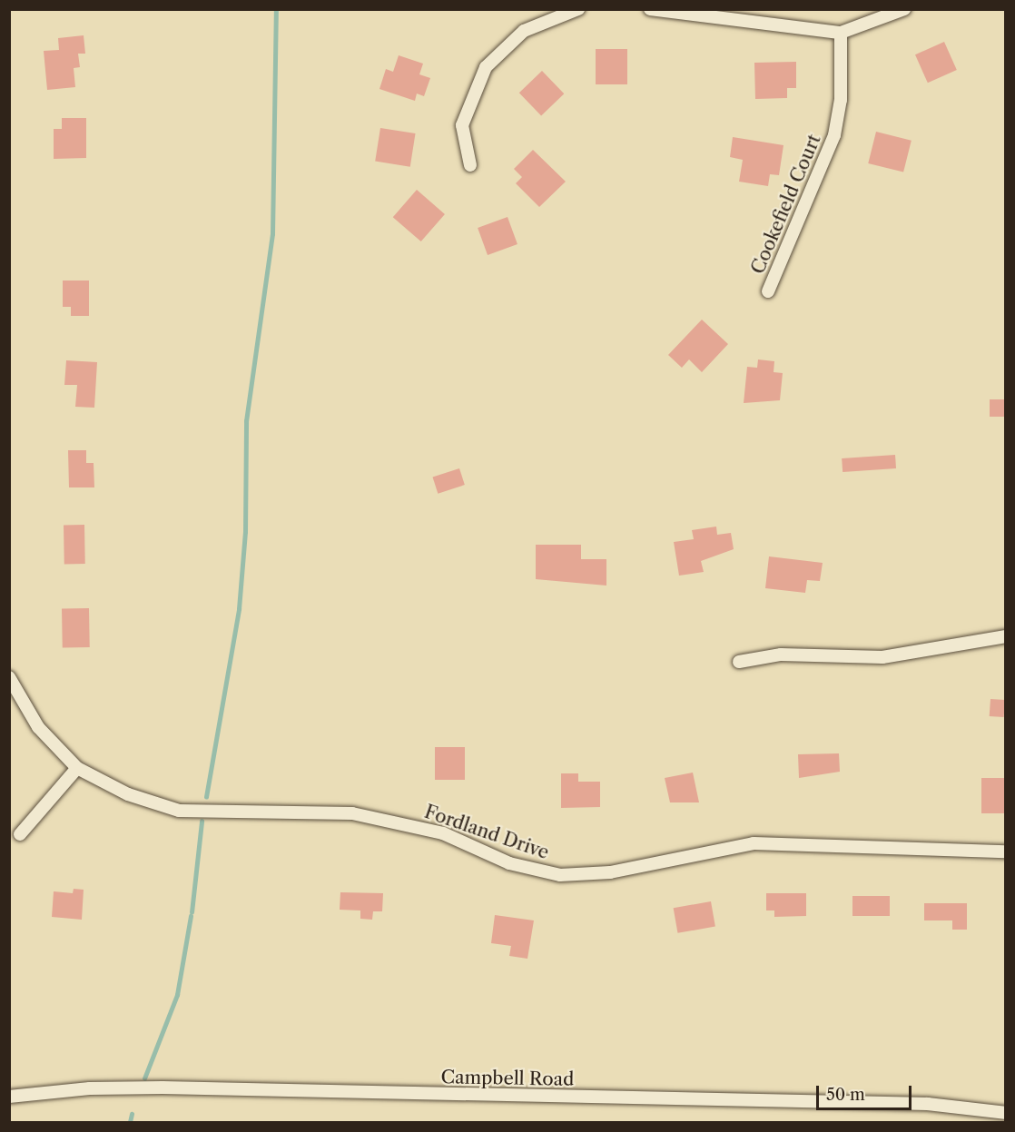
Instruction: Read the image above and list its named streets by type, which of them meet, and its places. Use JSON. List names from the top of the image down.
{
  "streets": {
    "street": ["Cookefield Court", "Fordland Drive", "Campbell Road"]
  },
  "scale_bar": "50 m"
}
